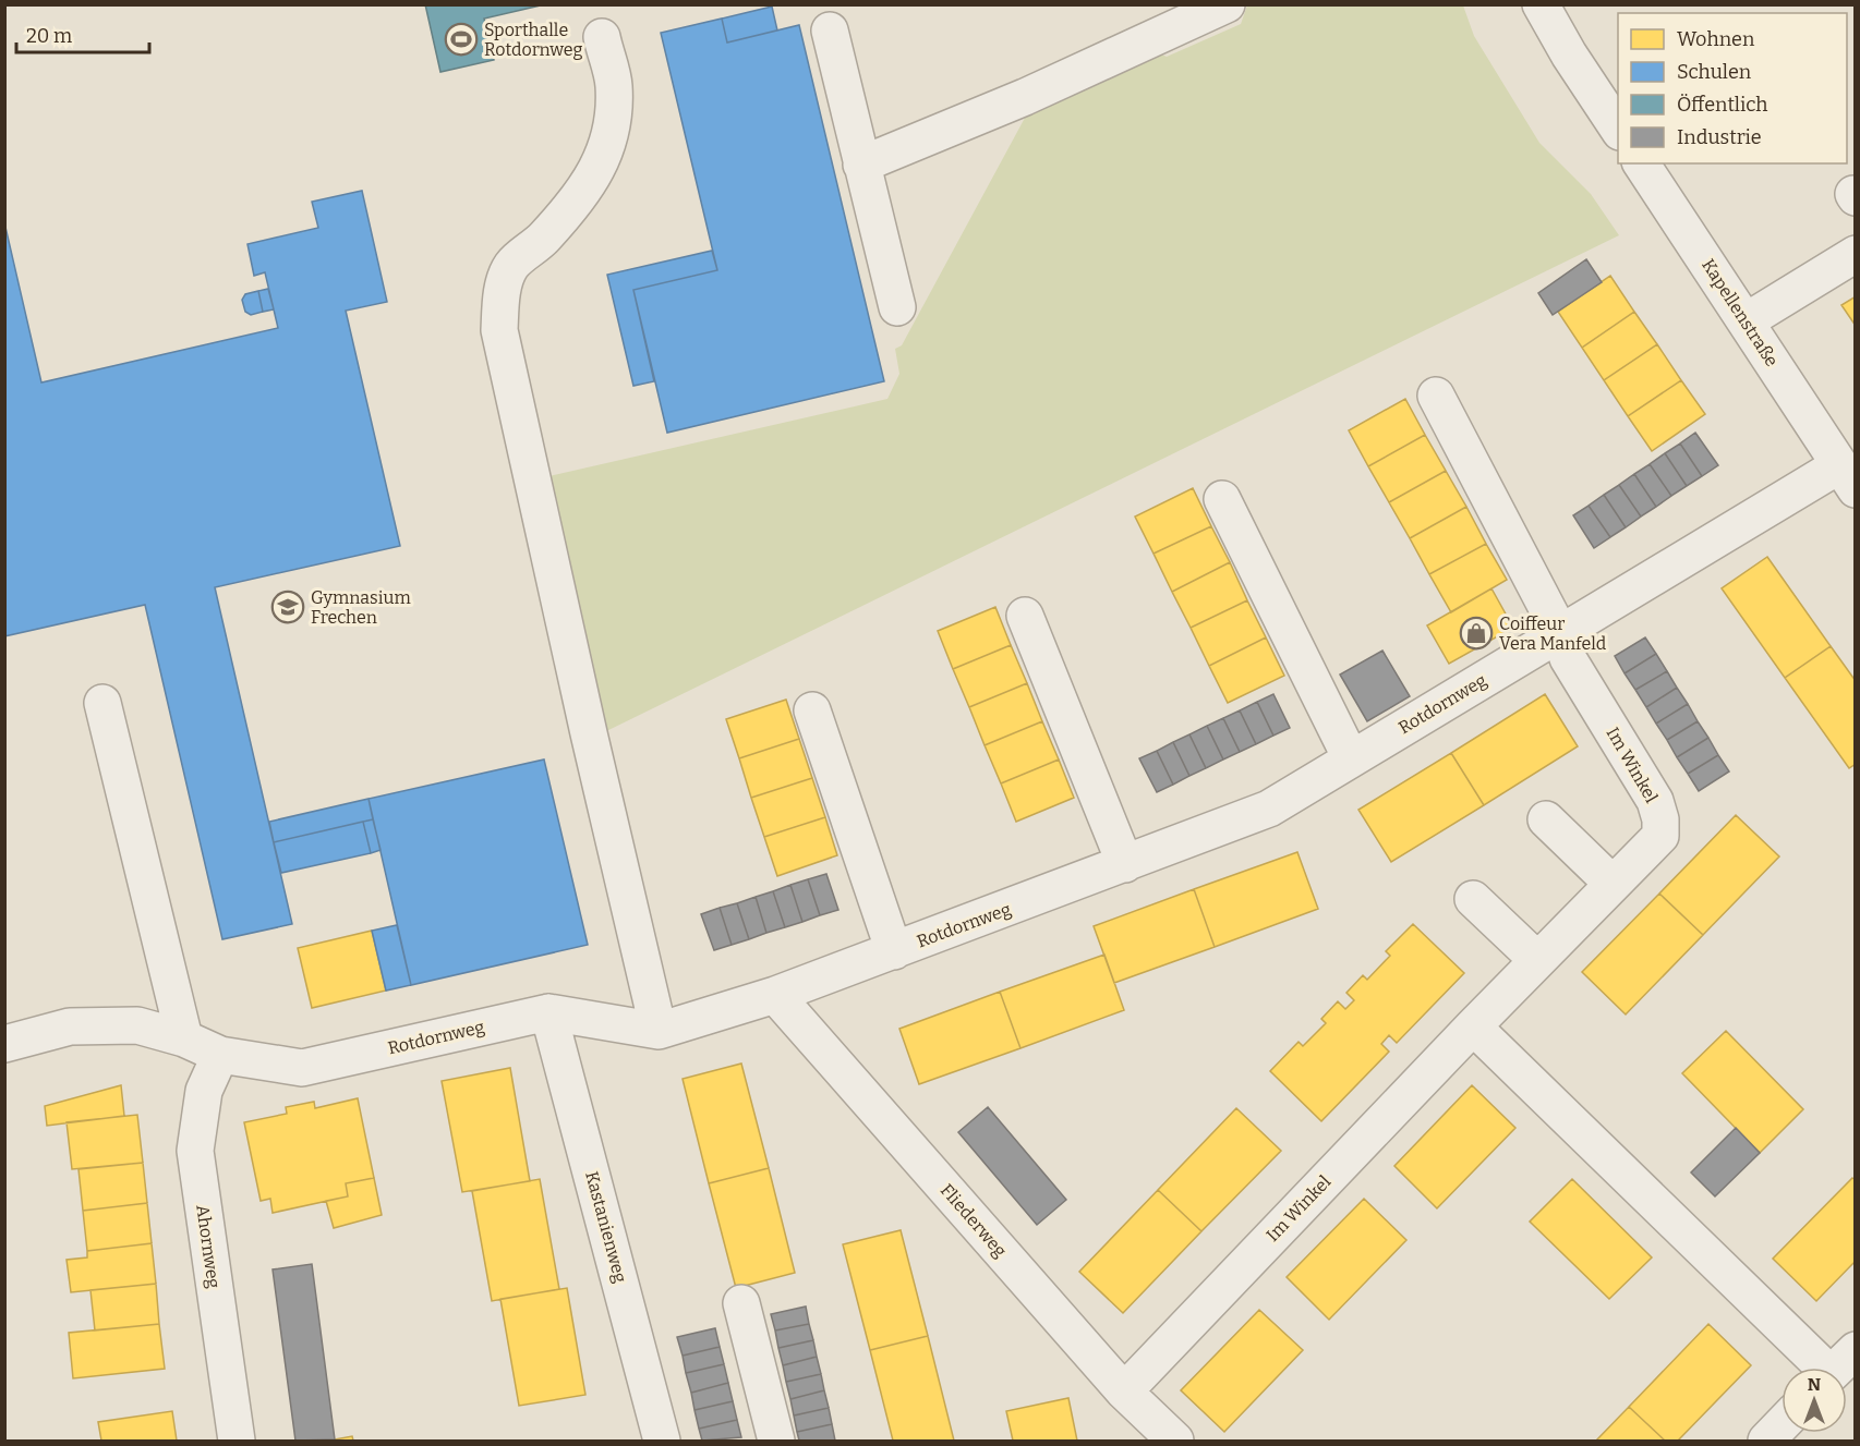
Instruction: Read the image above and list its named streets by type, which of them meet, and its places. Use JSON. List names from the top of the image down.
{
  "streets": {
    "street": [
      "Kapellenstraße",
      "Rotdornweg",
      "Im Winkel",
      "Fliederweg",
      "Kastanienweg",
      "Ahornweg"
    ]
  },
  "crossings": [
    ["Kapellenstraße", "Rotdornweg"],
    ["Rotdornweg", "Im Winkel"],
    ["Rotdornweg", "Fliederweg"],
    ["Rotdornweg", "Kastanienweg"],
    ["Rotdornweg", "Ahornweg"],
    ["Im Winkel", "Fliederweg"]
  ],
  "places": {
    "sports": ["Sporthalle Rotdornweg"],
    "school or university": ["Gymnasium Frechen"],
    "shop": ["Coiffeur Vera Manfeld"]
  },
  "legend": [
    "Wohnen",
    "Schulen",
    "Öffentlich",
    "Industrie"
  ],
  "scale_bar": "20 m",
  "north": "top"
}
